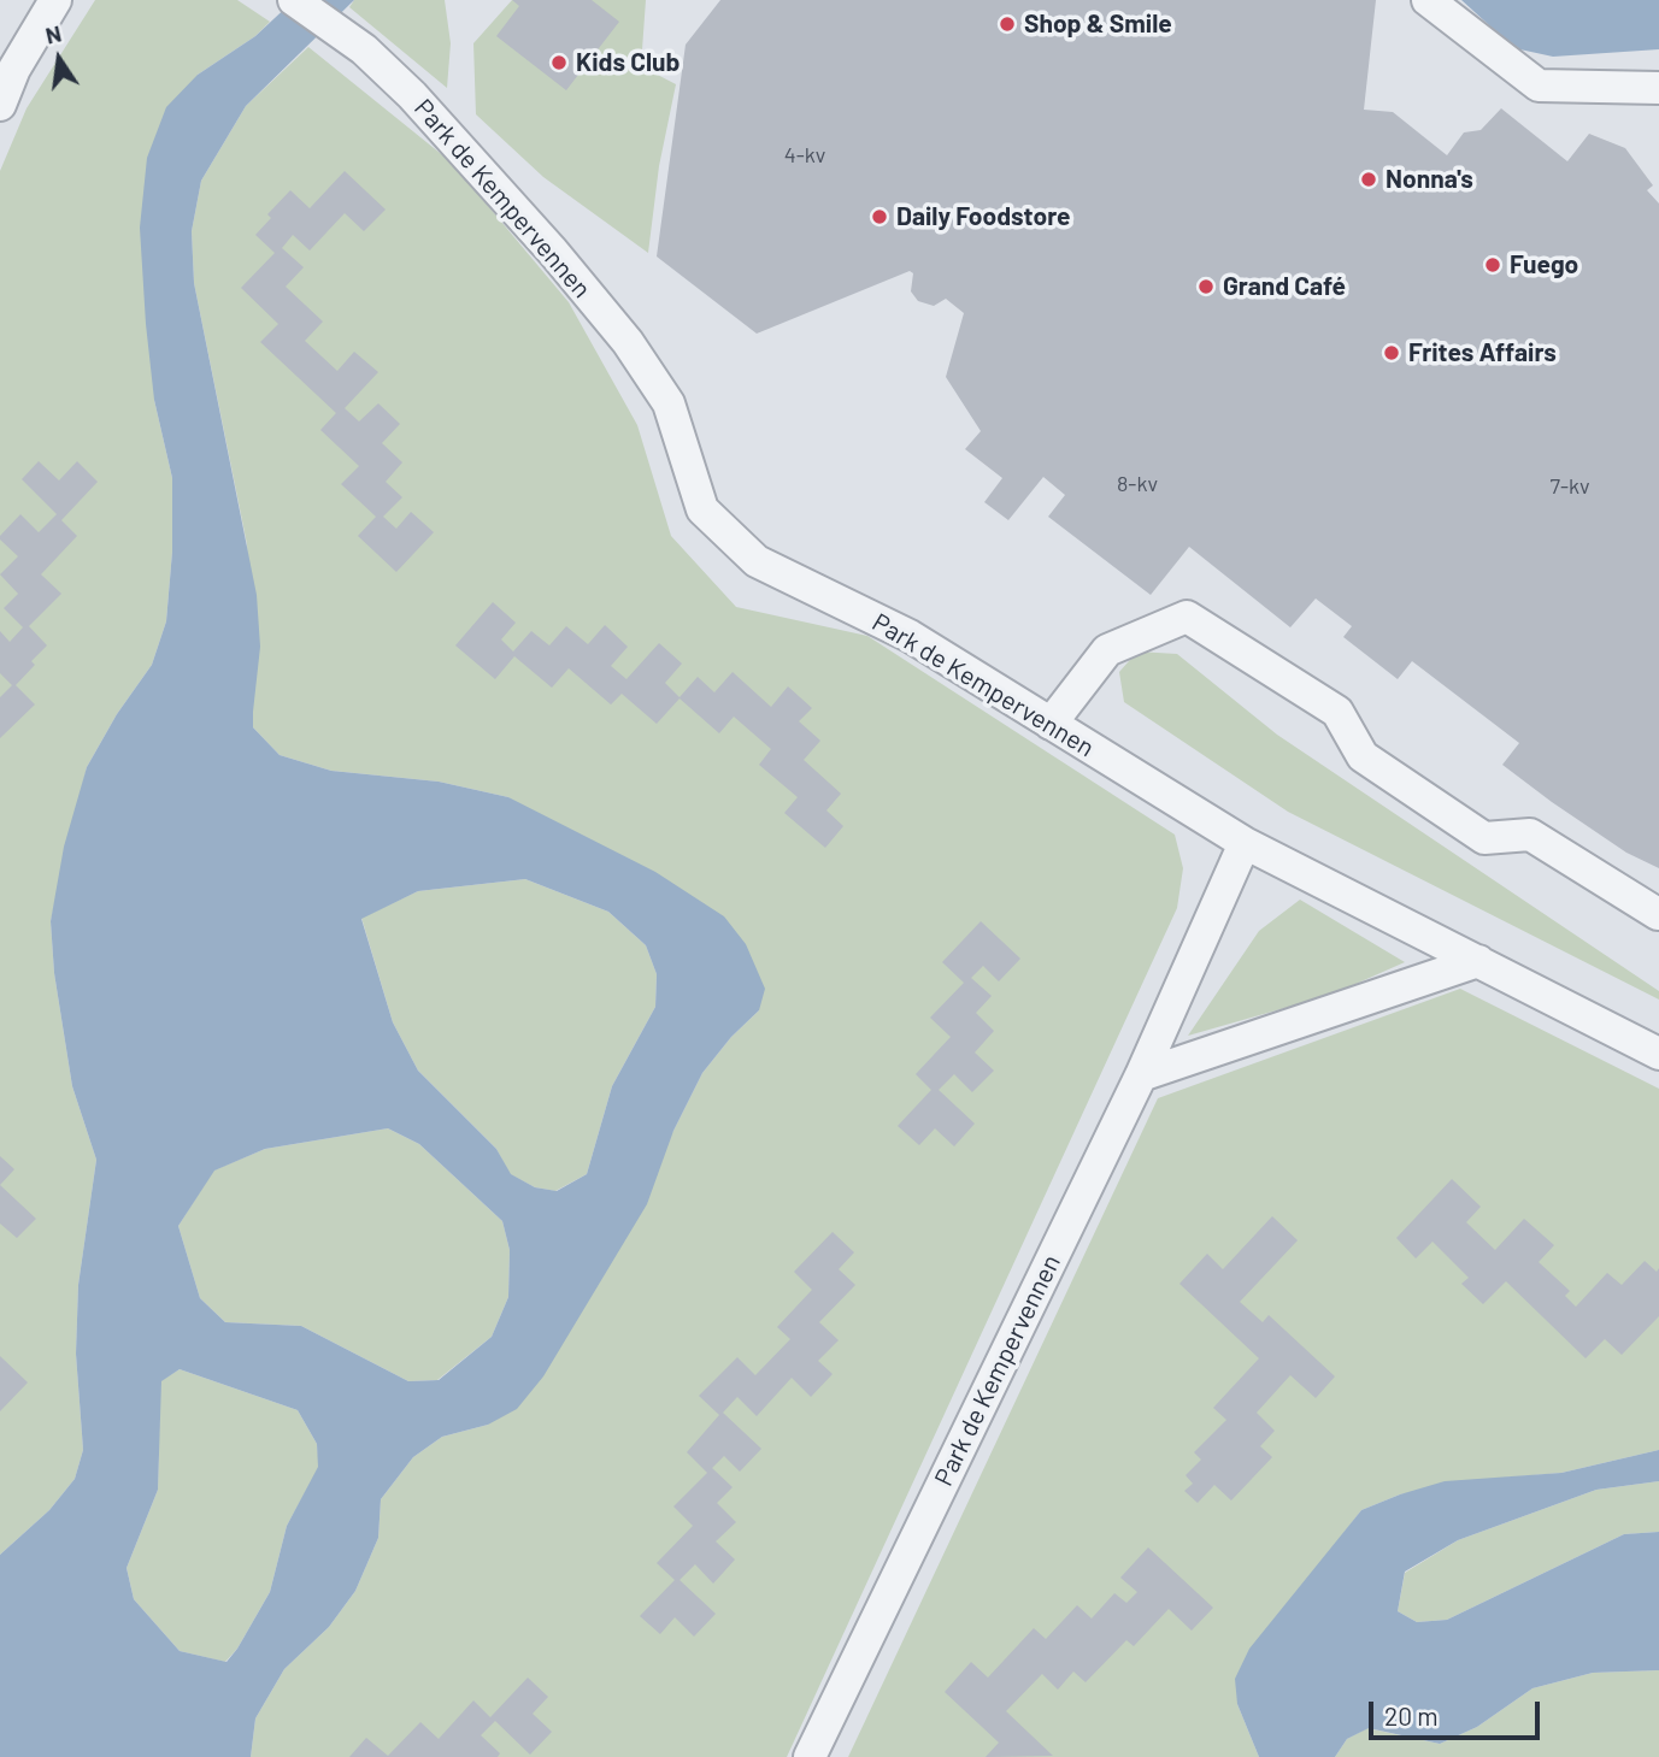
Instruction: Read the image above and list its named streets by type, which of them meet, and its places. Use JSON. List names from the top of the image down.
{
  "streets": {
    "lane": ["Park de Kempervennen"]
  },
  "places": [
    "Shop & Smile",
    "Kids Club",
    "Nonna's",
    "Daily Foodstore",
    "Fuego",
    "Grand Café",
    "Frites Affairs"
  ],
  "house_numbers": ["4-kv", "8-kv", "7-kv"],
  "scale_bar": "20 m",
  "north": "top"
}
